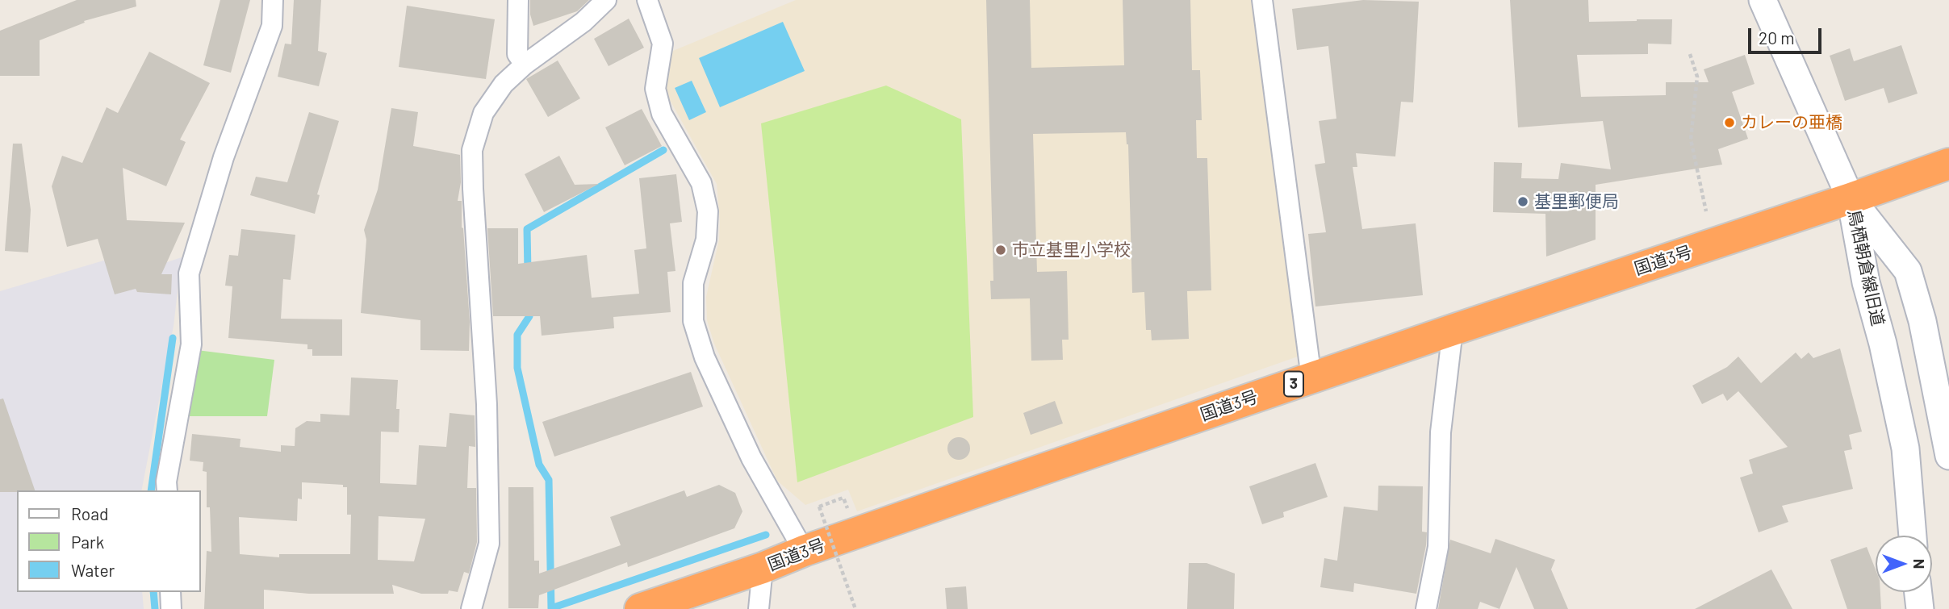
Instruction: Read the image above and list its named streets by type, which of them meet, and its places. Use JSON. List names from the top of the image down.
{
  "streets": {
    "highway": ["国道3号", "3"],
    "street": ["鳥栖朝倉線旧道"]
  },
  "crossings": [
    ["国道3号", "鳥栖朝倉線旧道"]
  ],
  "places": ["カレーの亜橋", "基里郵便局", "市立基里小学校"],
  "legend": ["Road", "Park", "Water"],
  "scale_bar": "20 m",
  "north": "right"
}
